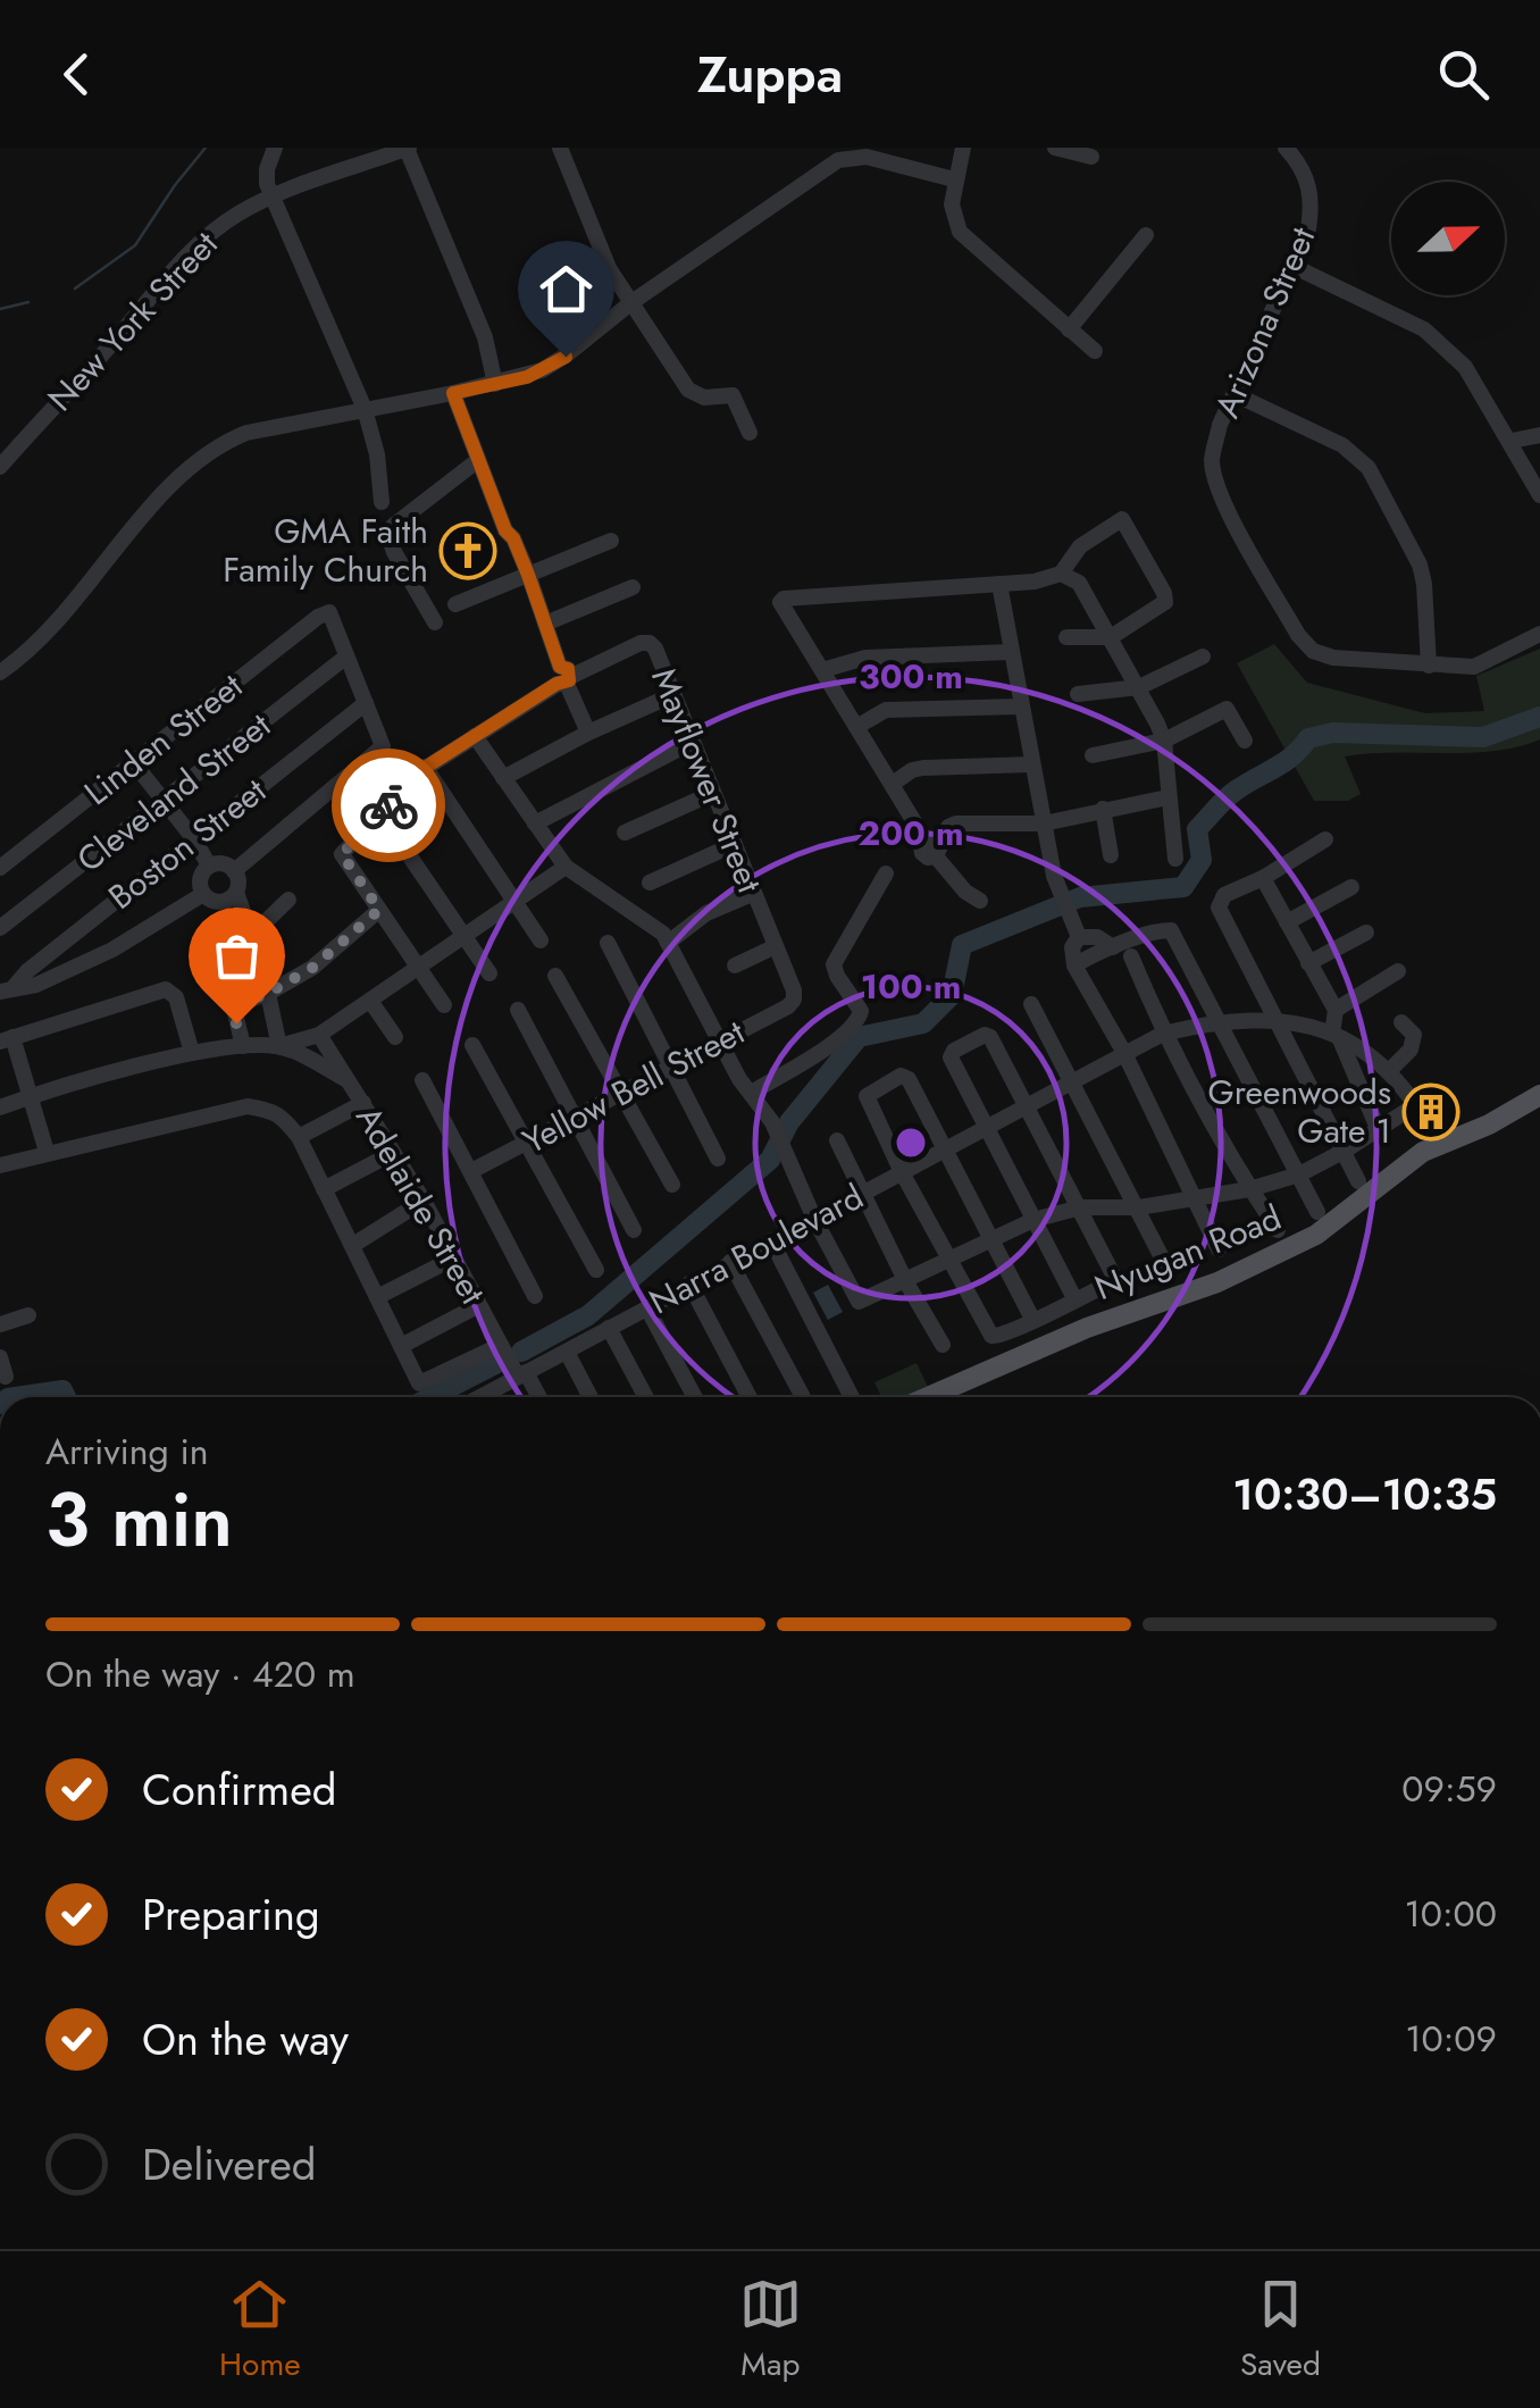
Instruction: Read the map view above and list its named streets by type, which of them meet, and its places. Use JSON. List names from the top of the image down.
{
  "streets": {
    "main road": ["Nyugan Road"],
    "street": [
      "New York Street",
      "Arizona Street",
      "Linden Street",
      "Mayflower Street",
      "Cleveland Street",
      "Boston Street",
      "Yellow Bell Street",
      "Adelaide Street",
      "Narra Boulevard"
    ]
  },
  "crossings": [
    ["Linden Street", "Cleveland Street"],
    ["Mayflower Street", "Yellow Bell Street"],
    ["Adelaide Street", "Narra Boulevard"],
    ["Narra Boulevard", "Nyugan Road"]
  ],
  "places": {
    "church": ["GMA Faith Family Church"],
    "building": ["Greenwoods Gate 1"]
  },
  "north": "right",
  "page": {
    "header": "Zuppa",
    "heading": ["3 min", "Arriving in", "10:30–10:35"],
    "bar": "On the way · 420 m",
    "list": [
      ["Confirmed", "09:59"],
      ["Preparing", "10:00"],
      ["On the way", "10:09"],
      "Delivered"
    ],
    "tabs": ["Home", "Map", "Saved"]
  },
  "rings": ["300 m", "200 m", "100 m"]
}
